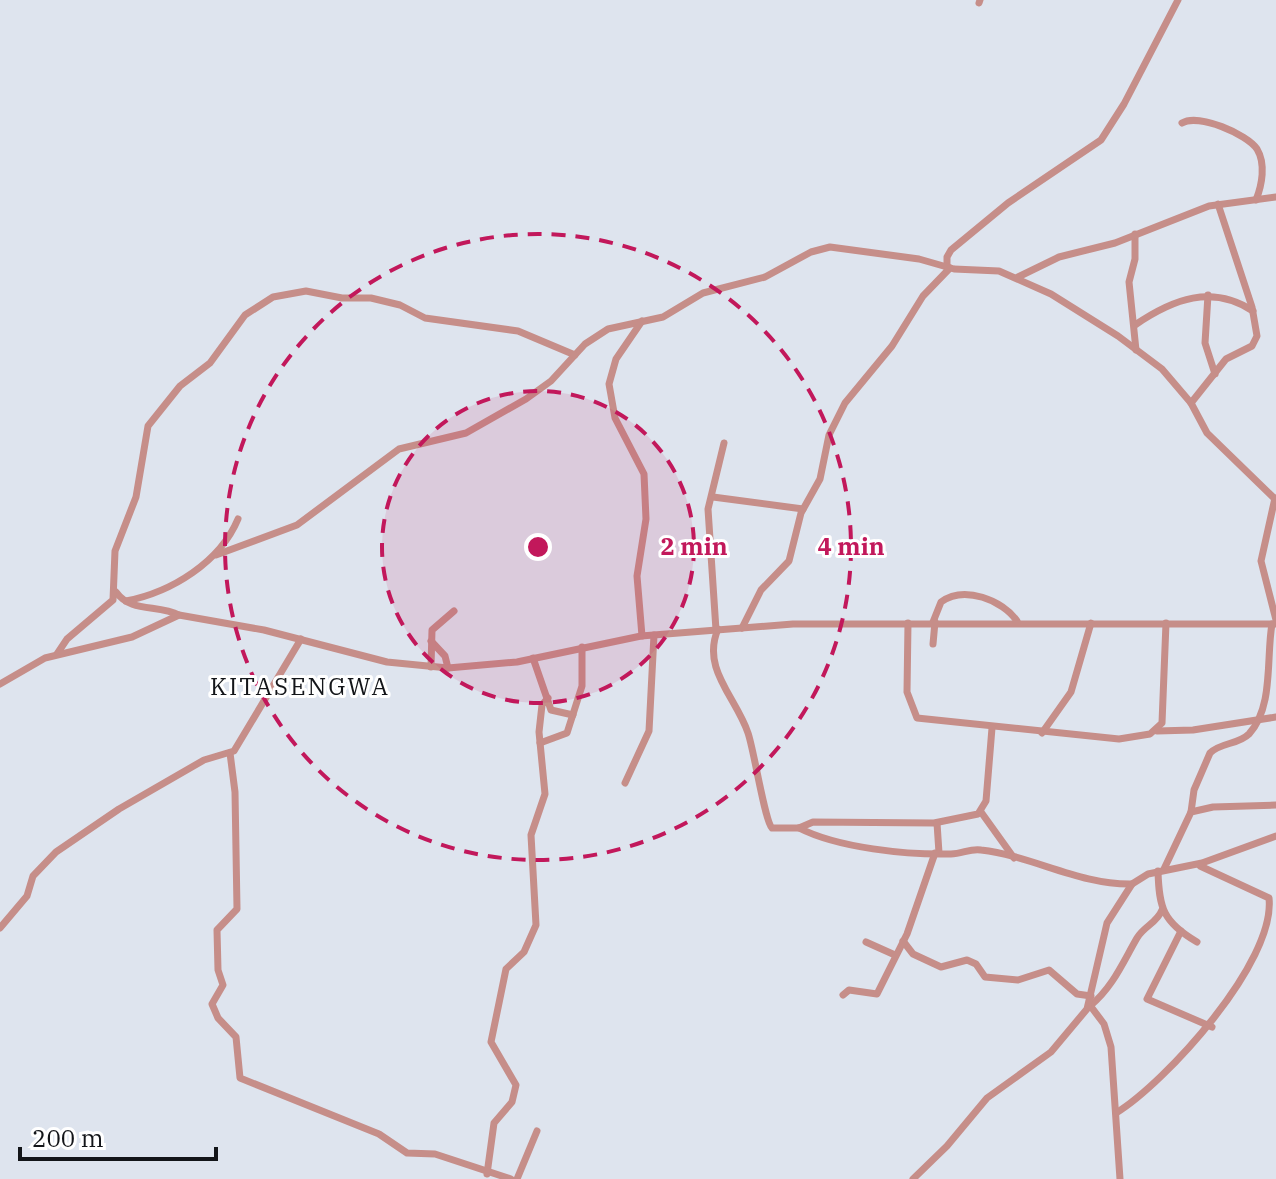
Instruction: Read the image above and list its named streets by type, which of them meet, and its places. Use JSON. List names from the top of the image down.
{
  "districts": ["KITASENGWA"],
  "scale_bar": "200 m",
  "rings": ["2 min", "4 min"]
}
